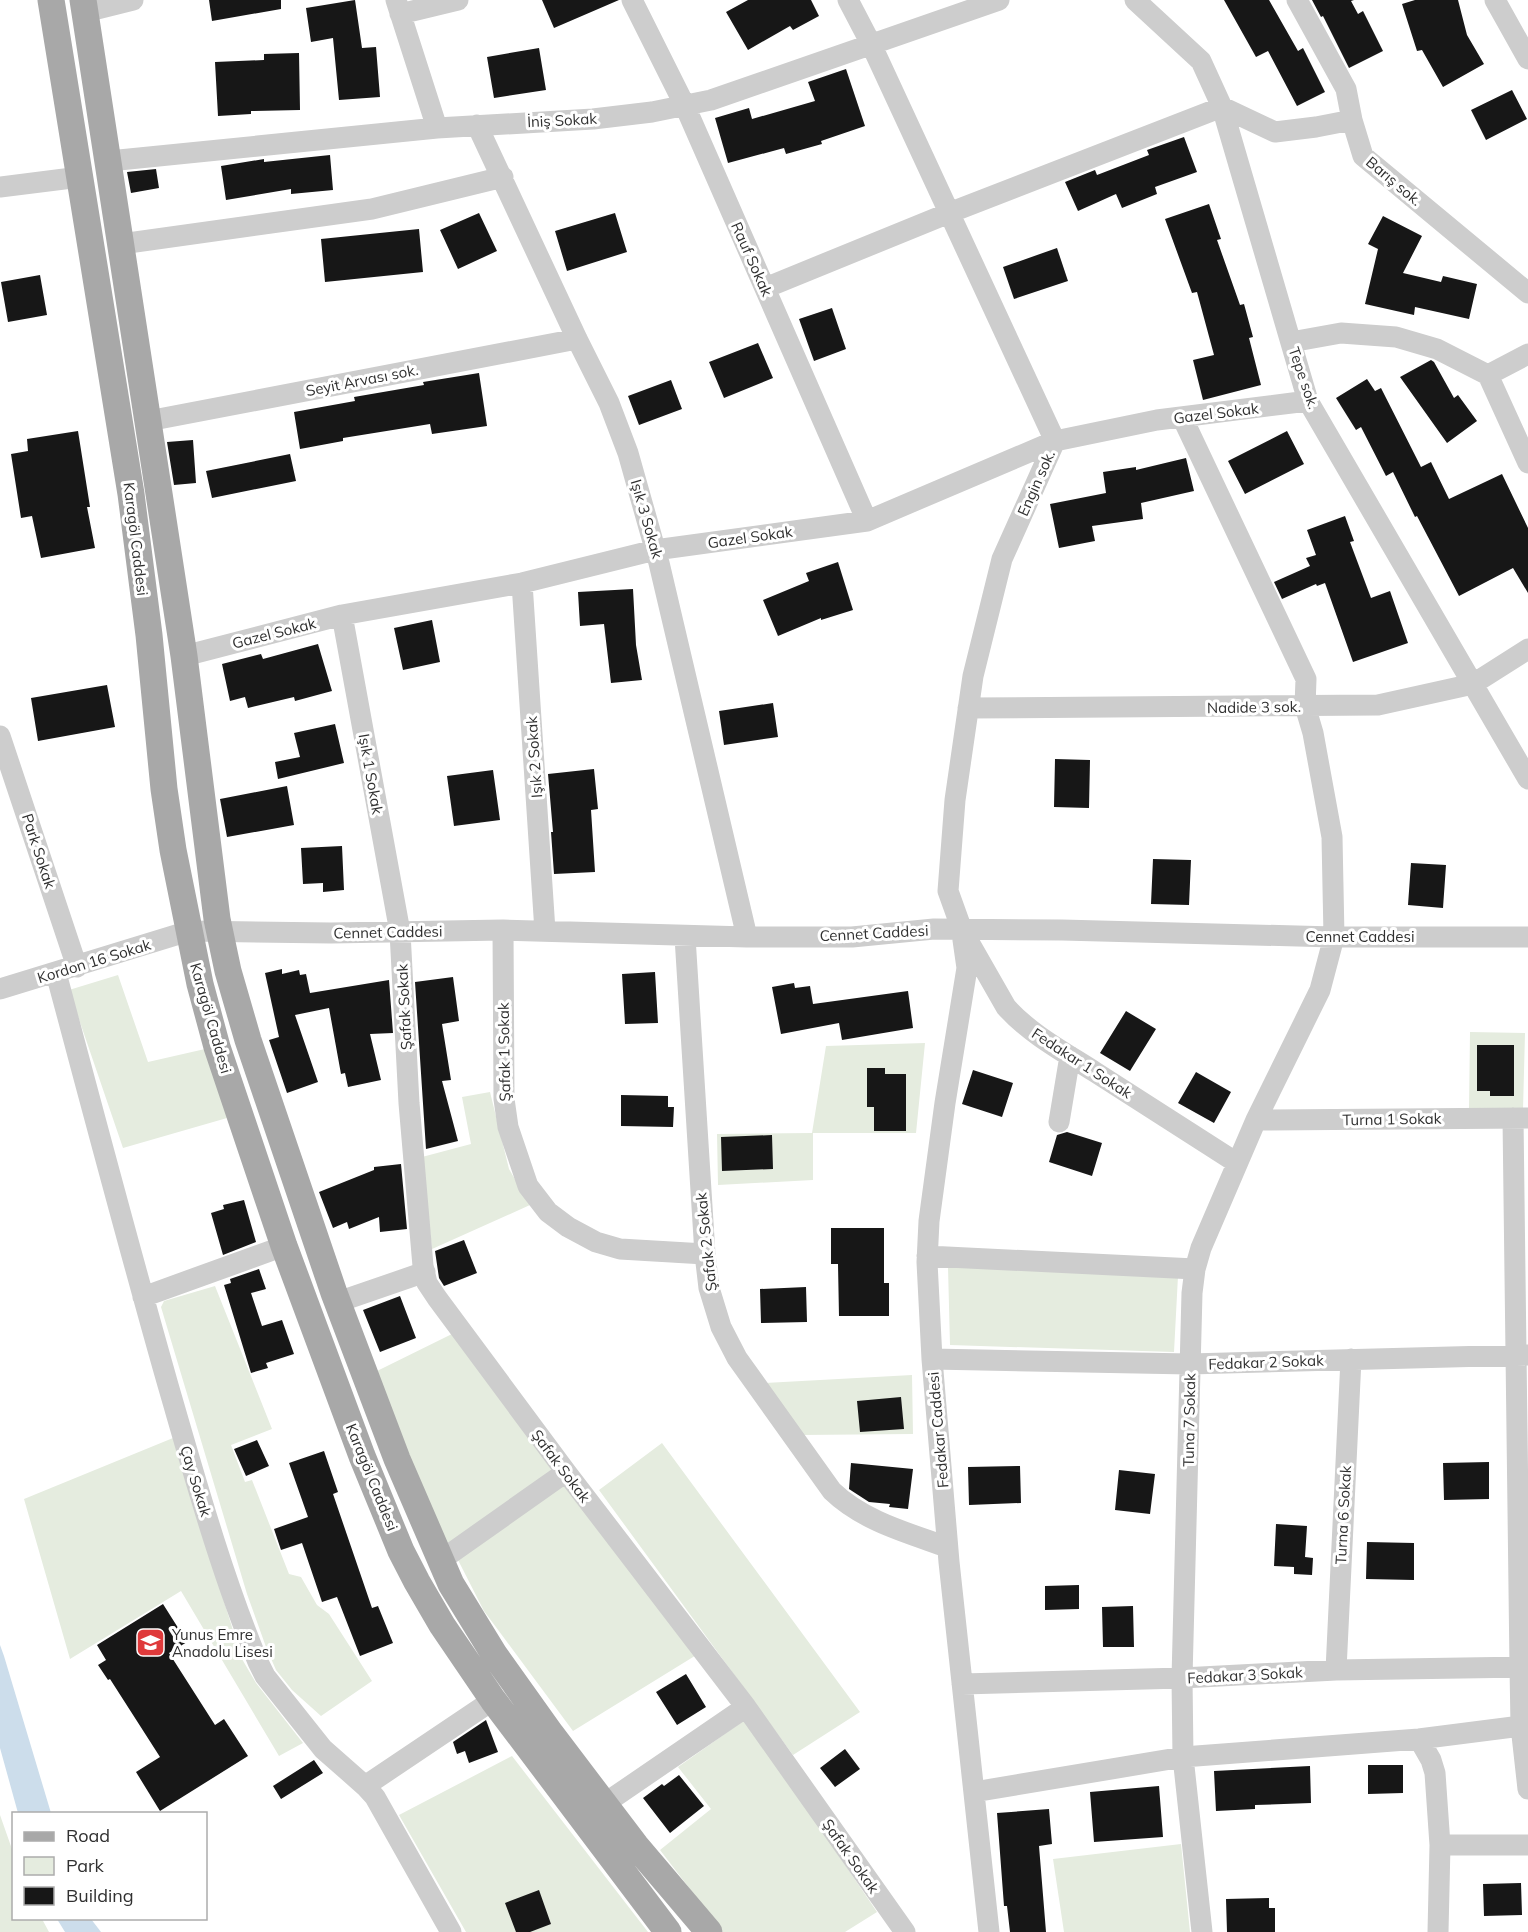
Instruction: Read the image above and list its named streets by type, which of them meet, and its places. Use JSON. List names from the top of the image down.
{
  "streets": {
    "main road": ["Karagöl Caddesi"],
    "street": [
      "İniş Sokak",
      "Barış sok.",
      "Rauf Sokak",
      "Tepe sok.",
      "Seyit Arvası sok.",
      "Gazel Sokak",
      "Engin sok.",
      "Işık 3 Sokak",
      "Nadide 3 sok.",
      "Işık 2 Sokak",
      "Işık 1 Sokak",
      "Park Sokak",
      "Cennet Caddesi",
      "Kordon 16 Sokak",
      "Şafak Sokak",
      "Şafak 1 Sokak",
      "Fedakar 1 Sokak",
      "Turna 1 Sokak",
      "Şafak 2 Sokak",
      "Fedakar 2 Sokak",
      "Tuna 7 Sokak",
      "Fedakar Caddesi",
      "Çay Sokak",
      "Turna 6 Sokak",
      "Fedakar 3 Sokak"
    ]
  },
  "crossings": [
    ["İniş Sokak", "Rauf Sokak"],
    ["İniş Sokak", "Engin sok."],
    ["İniş Sokak", "Işık 3 Sokak"],
    ["Rauf Sokak", "Gazel Sokak"],
    ["Tepe sok.", "Gazel Sokak"],
    ["Tepe sok.", "Nadide 3 sok."],
    ["Seyit Arvası sok.", "Işık 3 Sokak"],
    ["Gazel Sokak", "Engin sok."],
    ["Gazel Sokak", "Işık 3 Sokak"],
    ["Gazel Sokak", "Işık 2 Sokak"],
    ["Gazel Sokak", "Işık 1 Sokak"],
    ["Gazel Sokak", "Tuna 7 Sokak"],
    ["Engin sok.", "Nadide 3 sok."],
    ["Engin sok.", "Cennet Caddesi"],
    ["Engin sok.", "Fedakar 1 Sokak"],
    ["Engin sok.", "Fedakar Caddesi"],
    ["Işık 3 Sokak", "Cennet Caddesi"],
    ["Karagöl Caddesi", "Cennet Caddesi"],
    ["Karagöl Caddesi", "Kordon 16 Sokak"],
    ["Nadide 3 sok.", "Tuna 7 Sokak"],
    ["Işık 2 Sokak", "Cennet Caddesi"],
    ["Işık 1 Sokak", "Cennet Caddesi"],
    ["Işık 1 Sokak", "Şafak Sokak"],
    ["Park Sokak", "Kordon 16 Sokak"],
    ["Cennet Caddesi", "Kordon 16 Sokak"],
    ["Cennet Caddesi", "Şafak Sokak"],
    ["Cennet Caddesi", "Şafak 1 Sokak"],
    ["Cennet Caddesi", "Fedakar 1 Sokak"],
    ["Cennet Caddesi", "Şafak 2 Sokak"],
    ["Cennet Caddesi", "Tuna 7 Sokak"],
    ["Cennet Caddesi", "Fedakar Caddesi"],
    ["Kordon 16 Sokak", "Çay Sokak"],
    ["Şafak 1 Sokak", "Şafak 2 Sokak"],
    ["Fedakar 1 Sokak", "Tuna 7 Sokak"],
    ["Fedakar 1 Sokak", "Fedakar Caddesi"],
    ["Turna 1 Sokak", "Tuna 7 Sokak"],
    ["Şafak 2 Sokak", "Fedakar Caddesi"],
    ["Fedakar 2 Sokak", "Tuna 7 Sokak"],
    ["Fedakar 2 Sokak", "Fedakar Caddesi"],
    ["Fedakar 2 Sokak", "Turna 6 Sokak"],
    ["Tuna 7 Sokak", "Fedakar 3 Sokak"],
    ["Fedakar Caddesi", "Fedakar 3 Sokak"],
    ["Turna 6 Sokak", "Fedakar 3 Sokak"]
  ],
  "places": {
    "school or university": ["Yunus Emre Anadolu Lisesi"]
  },
  "legend": ["Road", "Park", "Building"]
}
